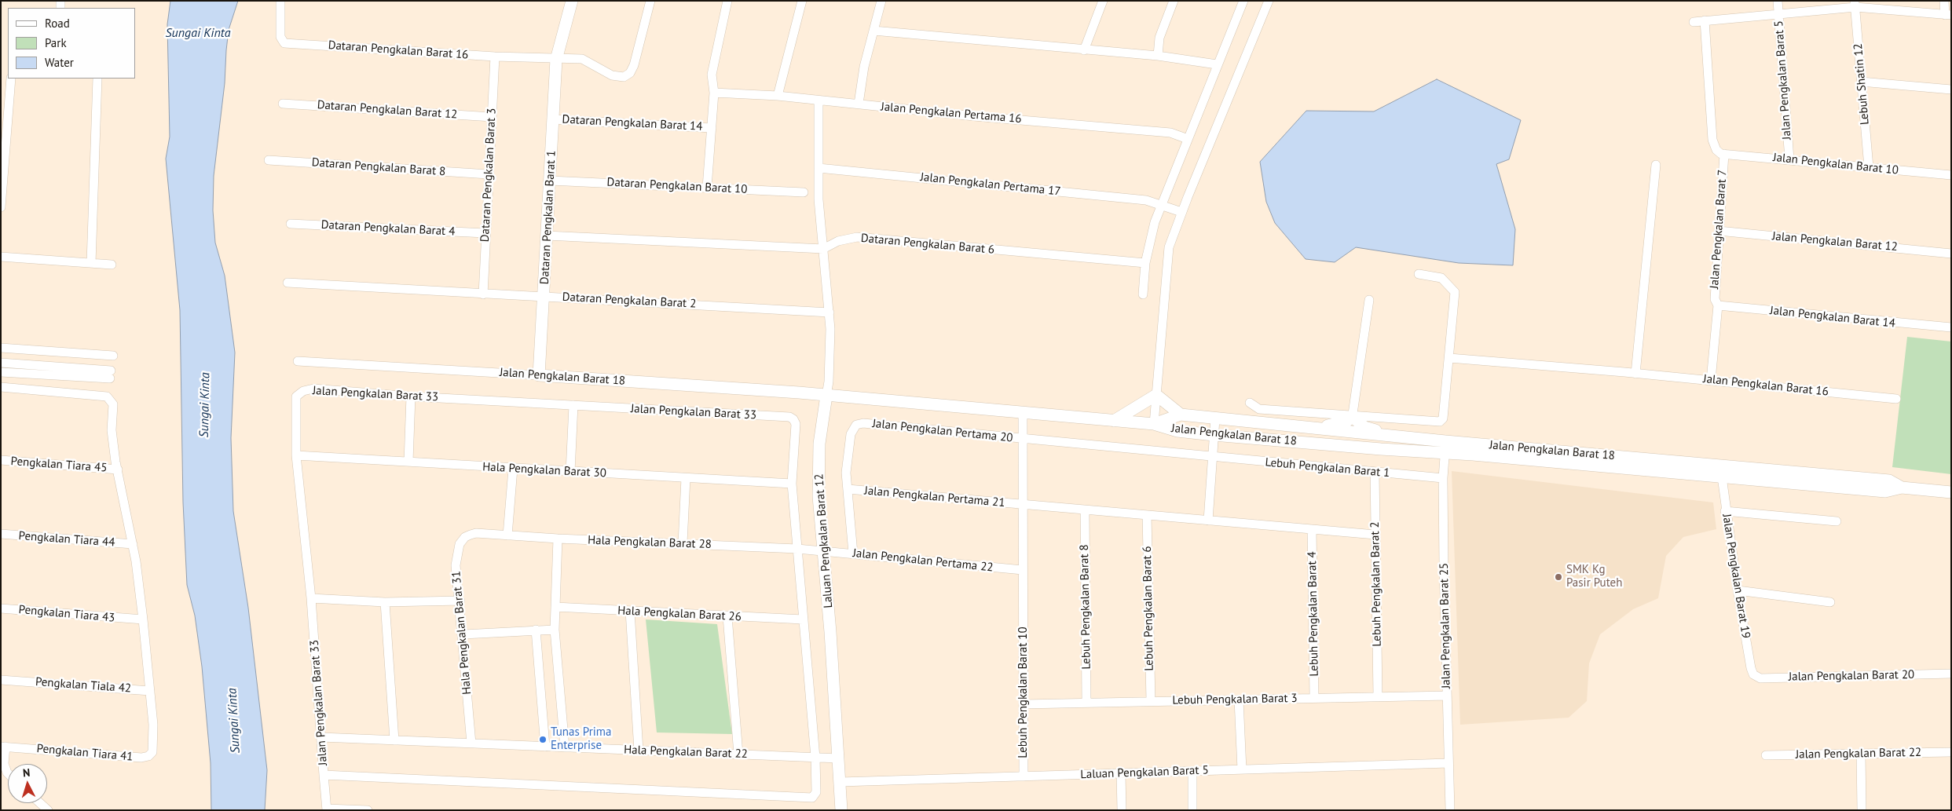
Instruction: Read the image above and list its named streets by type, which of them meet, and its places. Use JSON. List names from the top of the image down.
{
  "streets": {
    "street": [
      "Dataran Pengkalan Barat 16",
      "Jalan Pengkalan Barat 5",
      "Lebuh Shatin 12",
      "Dataran Pengkalan Barat 12",
      "Jalan Pengkalan Pertama 16",
      "Dataran Pengkalan Barat 14",
      "Jalan Pengkalan Barat 10",
      "Dataran Pengkalan Barat 8",
      "Dataran Pengkalan Barat 3",
      "Jalan Pengkalan Pertama 17",
      "Dataran Pengkalan Barat 10",
      "Dataran Pengkalan Barat 1",
      "Dataran Pengkalan Barat 4",
      "Jalan Pengkalan Barat 7",
      "Jalan Pengkalan Barat 12",
      "Dataran Pengkalan Barat 6",
      "Dataran Pengkalan Barat 2",
      "Jalan Pengkalan Barat 14",
      "Jalan Pengkalan Barat 18",
      "Jalan Pengkalan Barat 16",
      "Jalan Pengkalan Barat 33",
      "Jalan Pengkalan Pertama 20",
      "Pengkalan Tiara 45",
      "Lebuh Pengkalan Barat 1",
      "Hala Pengkalan Barat 30",
      "Jalan Pengkalan Pertama 21",
      "Pengkalan Tiara 44",
      "Laluan Pengkalan Barat 12",
      "Hala Pengkalan Barat 28",
      "Jalan Pengkalan Pertama 22",
      "Jalan Pengkalan Barat 19",
      "Lebuh Pengkalan Barat 2",
      "Lebuh Pengkalan Barat 8",
      "Lebuh Pengkalan Barat 6",
      "Pengkalan Tiara 43",
      "Hala Pengkalan Barat 26",
      "Lebuh Pengkalan Barat 4",
      "Jalan Pengkalan Barat 25",
      "Hala Pengkalan Barat 31",
      "Jalan Pengkalan Barat 20",
      "Pengkalan Tiala 42",
      "Lebuh Pengkalan Barat 10",
      "Lebuh Pengkalan Barat 3",
      "Hala Pengkalan Barat 22",
      "Pengkalan Tiara 41",
      "Jalan Pengkalan Barat 22",
      "Laluan Pengkalan Barat 5"
    ]
  },
  "crossings": [
    ["Dataran Pengkalan Barat 16", "Dataran Pengkalan Barat 3"],
    ["Dataran Pengkalan Barat 16", "Dataran Pengkalan Barat 1"],
    ["Jalan Pengkalan Barat 5", "Jalan Pengkalan Barat 10"],
    ["Lebuh Shatin 12", "Jalan Pengkalan Barat 10"],
    ["Dataran Pengkalan Barat 12", "Dataran Pengkalan Barat 3"],
    ["Jalan Pengkalan Pertama 16", "Laluan Pengkalan Barat 12"],
    ["Dataran Pengkalan Barat 14", "Dataran Pengkalan Barat 1"],
    ["Jalan Pengkalan Barat 10", "Jalan Pengkalan Barat 7"],
    ["Dataran Pengkalan Barat 8", "Dataran Pengkalan Barat 3"],
    ["Dataran Pengkalan Barat 3", "Dataran Pengkalan Barat 4"],
    ["Dataran Pengkalan Barat 3", "Dataran Pengkalan Barat 2"],
    ["Jalan Pengkalan Pertama 17", "Laluan Pengkalan Barat 12"],
    ["Dataran Pengkalan Barat 10", "Dataran Pengkalan Barat 1"],
    ["Dataran Pengkalan Barat 1", "Dataran Pengkalan Barat 6"],
    ["Dataran Pengkalan Barat 1", "Dataran Pengkalan Barat 2"],
    ["Dataran Pengkalan Barat 1", "Jalan Pengkalan Barat 18"],
    ["Jalan Pengkalan Barat 7", "Jalan Pengkalan Barat 12"],
    ["Jalan Pengkalan Barat 7", "Jalan Pengkalan Barat 14"],
    ["Jalan Pengkalan Barat 7", "Jalan Pengkalan Barat 16"],
    ["Dataran Pengkalan Barat 6", "Laluan Pengkalan Barat 12"],
    ["Dataran Pengkalan Barat 2", "Laluan Pengkalan Barat 12"],
    ["Jalan Pengkalan Barat 18", "Laluan Pengkalan Barat 12"],
    ["Jalan Pengkalan Barat 18", "Jalan Pengkalan Barat 19"],
    ["Jalan Pengkalan Barat 18", "Jalan Pengkalan Barat 25"],
    ["Jalan Pengkalan Barat 18", "Lebuh Pengkalan Barat 10"],
    ["Jalan Pengkalan Barat 33", "Hala Pengkalan Barat 30"],
    ["Jalan Pengkalan Barat 33", "Hala Pengkalan Barat 22"],
    ["Jalan Pengkalan Pertama 20", "Lebuh Pengkalan Barat 1"],
    ["Jalan Pengkalan Pertama 20", "Jalan Pengkalan Pertama 21"],
    ["Jalan Pengkalan Pertama 20", "Lebuh Pengkalan Barat 10"],
    ["Pengkalan Tiara 45", "Pengkalan Tiara 41"],
    ["Lebuh Pengkalan Barat 1", "Lebuh Pengkalan Barat 2"],
    ["Lebuh Pengkalan Barat 1", "Jalan Pengkalan Barat 25"],
    ["Lebuh Pengkalan Barat 1", "Lebuh Pengkalan Barat 10"],
    ["Jalan Pengkalan Pertama 21", "Lebuh Pengkalan Barat 10"],
    ["Pengkalan Tiara 44", "Pengkalan Tiara 41"],
    ["Laluan Pengkalan Barat 12", "Hala Pengkalan Barat 28"],
    ["Laluan Pengkalan Barat 12", "Jalan Pengkalan Pertama 22"],
    ["Laluan Pengkalan Barat 12", "Hala Pengkalan Barat 22"],
    ["Laluan Pengkalan Barat 12", "Laluan Pengkalan Barat 5"],
    ["Hala Pengkalan Barat 28", "Jalan Pengkalan Pertama 22"],
    ["Hala Pengkalan Barat 28", "Hala Pengkalan Barat 31"],
    ["Jalan Pengkalan Pertama 22", "Lebuh Pengkalan Barat 10"],
    ["Jalan Pengkalan Barat 19", "Jalan Pengkalan Barat 20"],
    ["Lebuh Pengkalan Barat 2", "Lebuh Pengkalan Barat 3"],
    ["Lebuh Pengkalan Barat 8", "Lebuh Pengkalan Barat 3"],
    ["Lebuh Pengkalan Barat 6", "Lebuh Pengkalan Barat 3"],
    ["Pengkalan Tiara 43", "Pengkalan Tiara 41"],
    ["Lebuh Pengkalan Barat 4", "Lebuh Pengkalan Barat 3"],
    ["Jalan Pengkalan Barat 25", "Lebuh Pengkalan Barat 3"],
    ["Jalan Pengkalan Barat 25", "Laluan Pengkalan Barat 5"],
    ["Hala Pengkalan Barat 31", "Hala Pengkalan Barat 22"],
    ["Pengkalan Tiala 42", "Pengkalan Tiara 41"],
    ["Lebuh Pengkalan Barat 10", "Lebuh Pengkalan Barat 3"],
    ["Lebuh Pengkalan Barat 10", "Laluan Pengkalan Barat 5"]
  ],
  "water": ["Sungai Kinta"],
  "places": ["SMK Kg Pasir Puteh", "Tunas Prima Enterprise"],
  "legend": ["Road", "Park", "Water"],
  "north": "top"
}
